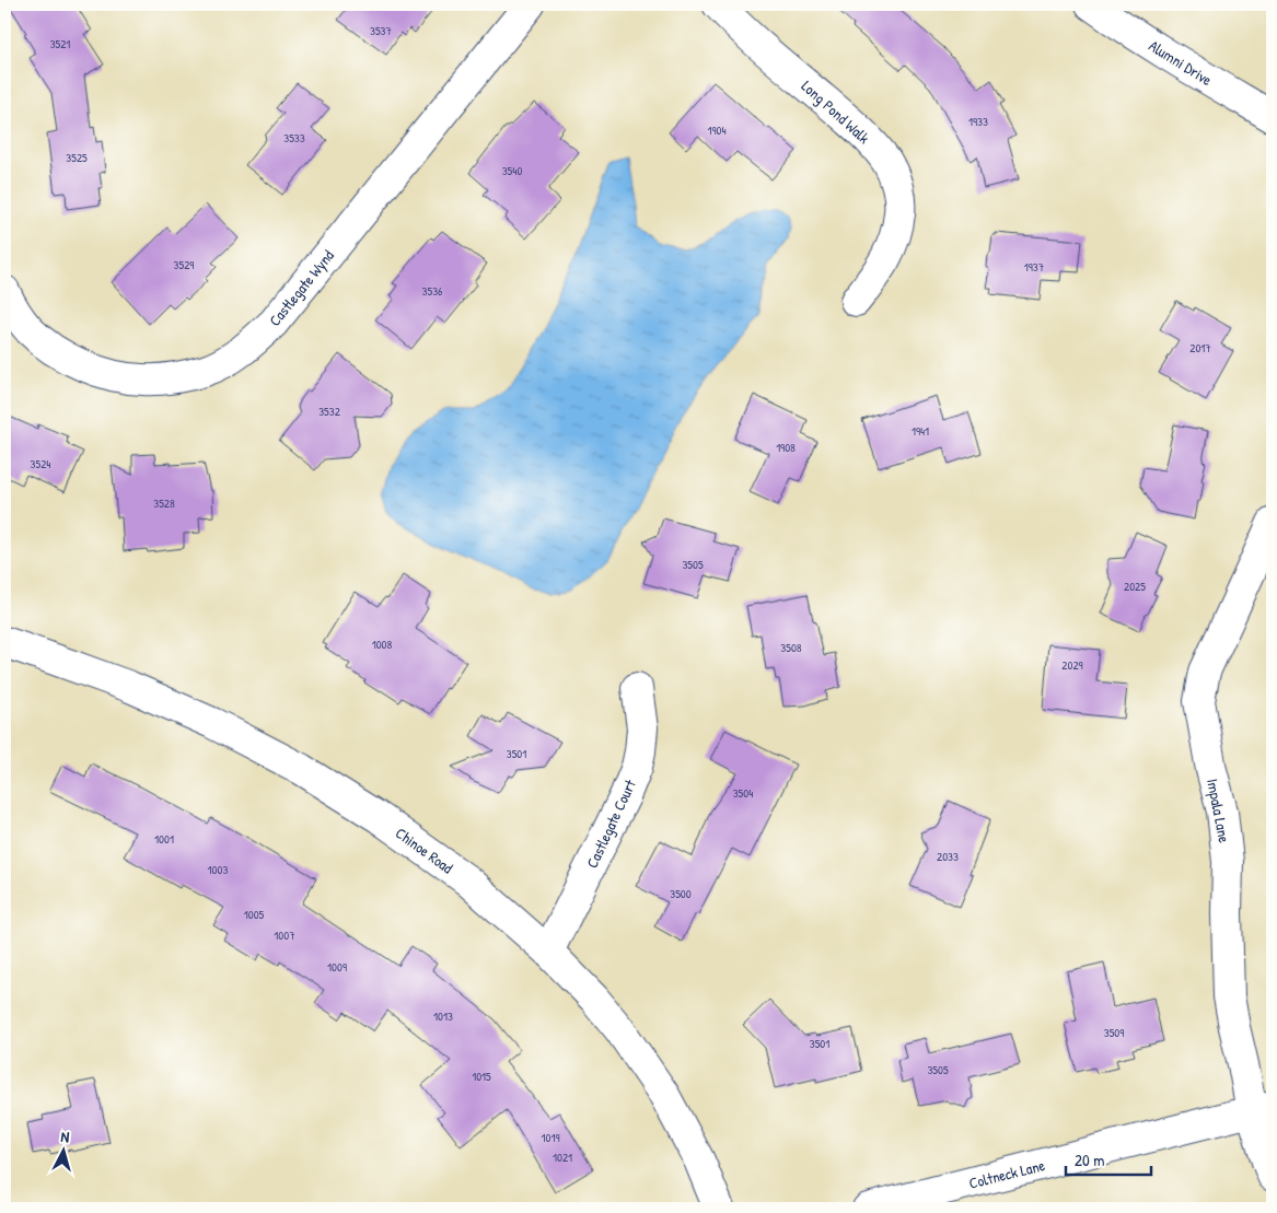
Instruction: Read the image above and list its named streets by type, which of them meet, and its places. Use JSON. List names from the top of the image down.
{
  "streets": {
    "street": [
      "Alumni Drive",
      "Long Pond Walk",
      "Castlegate Wynd",
      "Impala Lane",
      "Castlegate Court",
      "Chinoe Road",
      "Coltneck Lane"
    ]
  },
  "crossings": [
    ["Impala Lane", "Coltneck Lane"],
    ["Castlegate Court", "Chinoe Road"]
  ],
  "house_numbers": [
    "3537",
    "3521",
    "1933",
    "1904",
    "3533",
    "3525",
    "3540",
    "3529",
    "1937",
    "3536",
    "2017",
    "3532",
    "1941",
    "1908",
    "3524",
    "3528",
    "3505",
    "2025",
    "1008",
    "3508",
    "2029",
    "3501",
    "3504",
    "1001",
    "2033",
    "1003",
    "3500",
    "1005",
    "1007",
    "1009",
    "1013",
    "3509",
    "3501",
    "3505",
    "1015",
    "1019",
    "1021"
  ],
  "scale_bar": "20 m",
  "north": "top"
}
